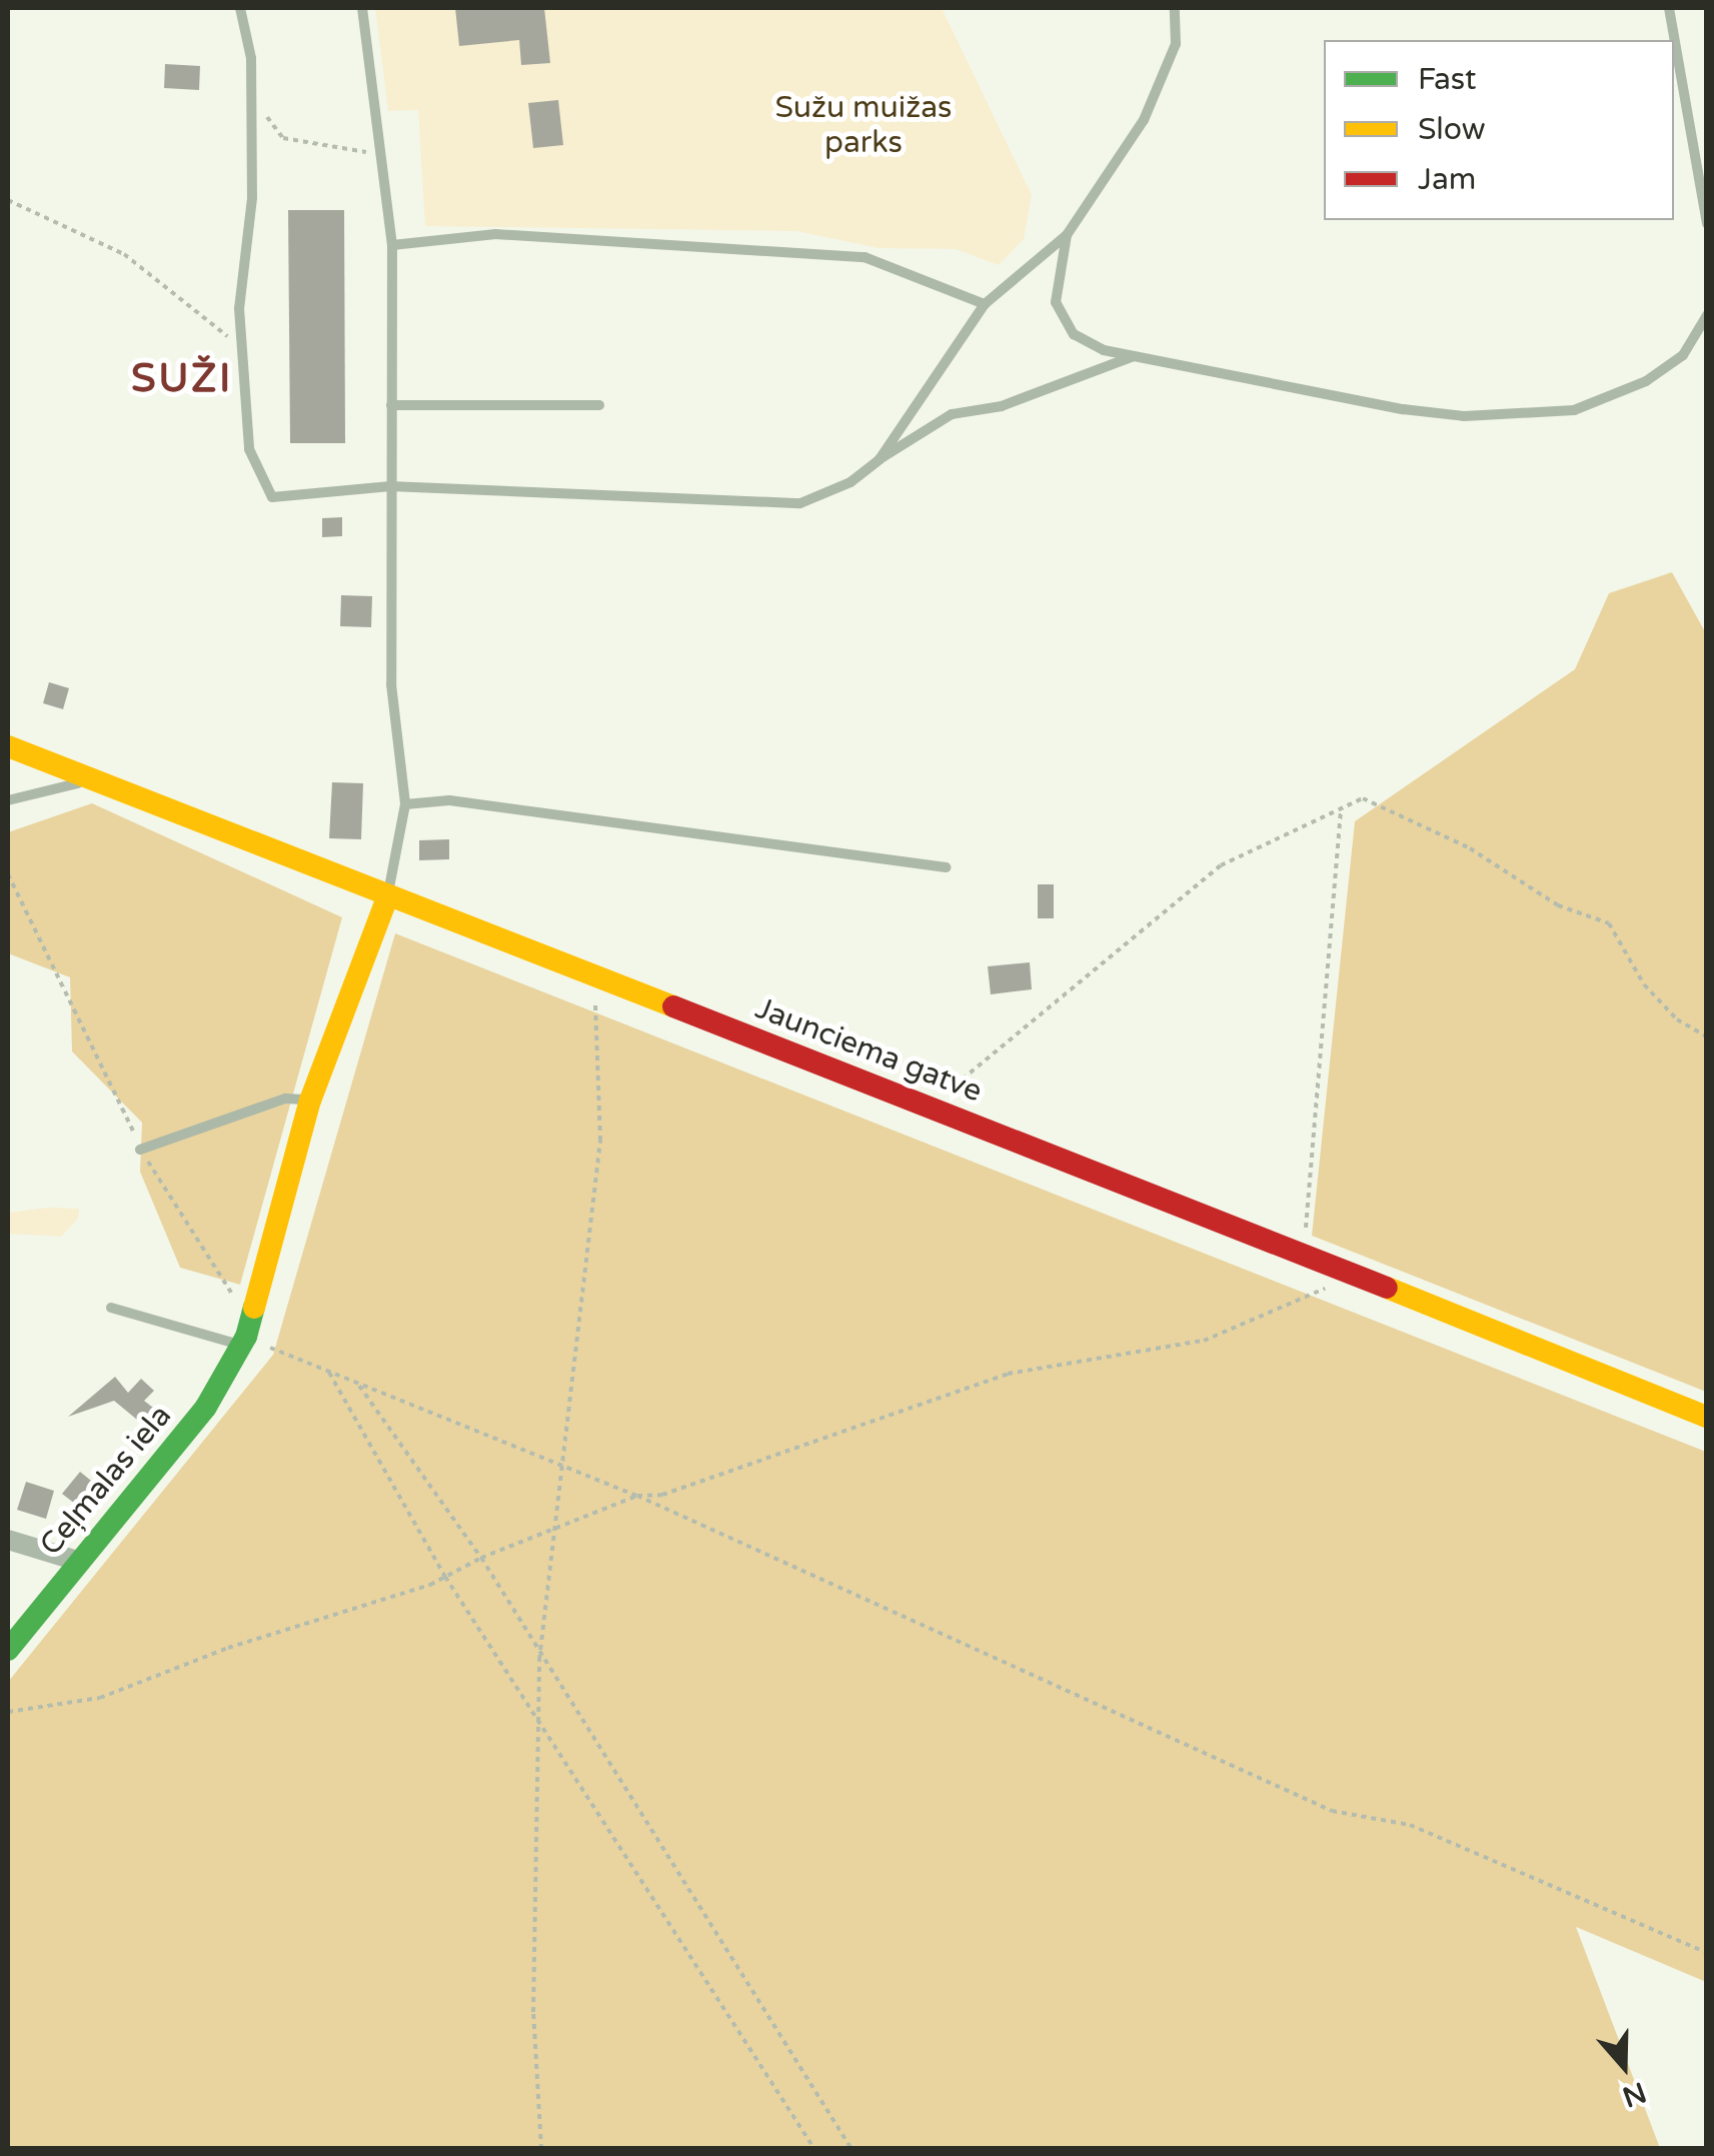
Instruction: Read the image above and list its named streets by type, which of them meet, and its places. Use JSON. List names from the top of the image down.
{
  "streets": {
    "main road": ["Jaunciema gatve", "Ceļmalas iela"]
  },
  "crossings": [
    ["Jaunciema gatve", "Ceļmalas iela"]
  ],
  "districts": ["SUŽI"],
  "parks": ["Sužu muižas parks"],
  "legend": ["Fast", "Slow", "Jam"],
  "north": "bottom"
}
